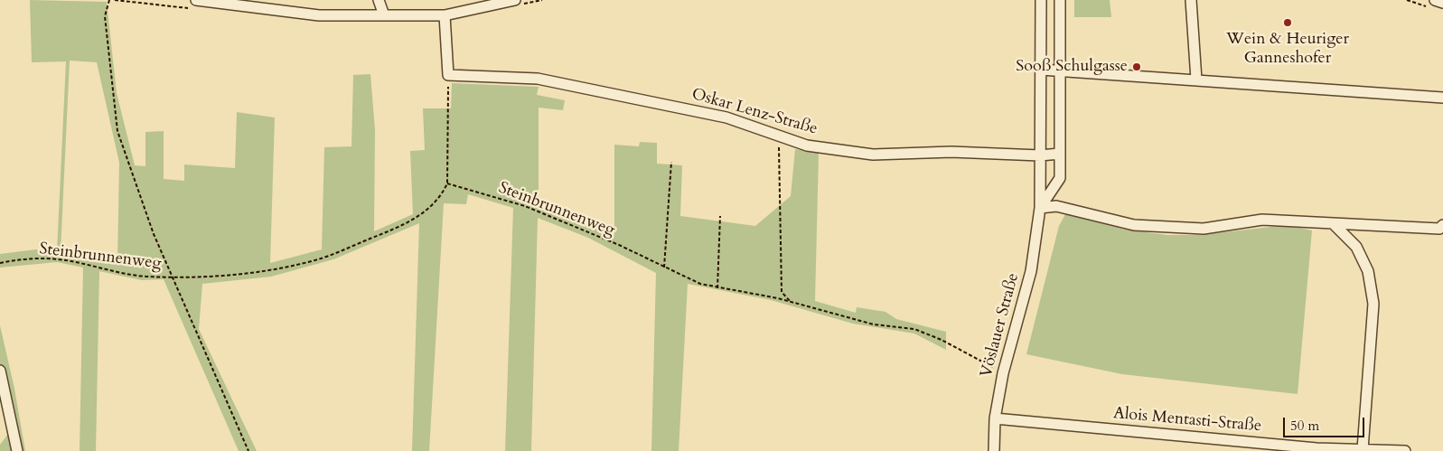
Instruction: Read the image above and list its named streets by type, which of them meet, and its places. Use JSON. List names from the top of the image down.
{
  "streets": {
    "street": ["Oskar Lenz-Straße", "Vöslauer Straße", "Alois Mentasti-Straße"],
    "path": ["Steinbrunnenweg"]
  },
  "crossings": [
    ["Oskar Lenz-Straße", "Vöslauer Straße"],
    ["Steinbrunnenweg", "Vöslauer Straße"],
    ["Vöslauer Straße", "Alois Mentasti-Straße"]
  ],
  "places": ["Wein & Heuriger Ganneshofer", "Sooß Schulgasse"],
  "scale_bar": "50 m"
}
